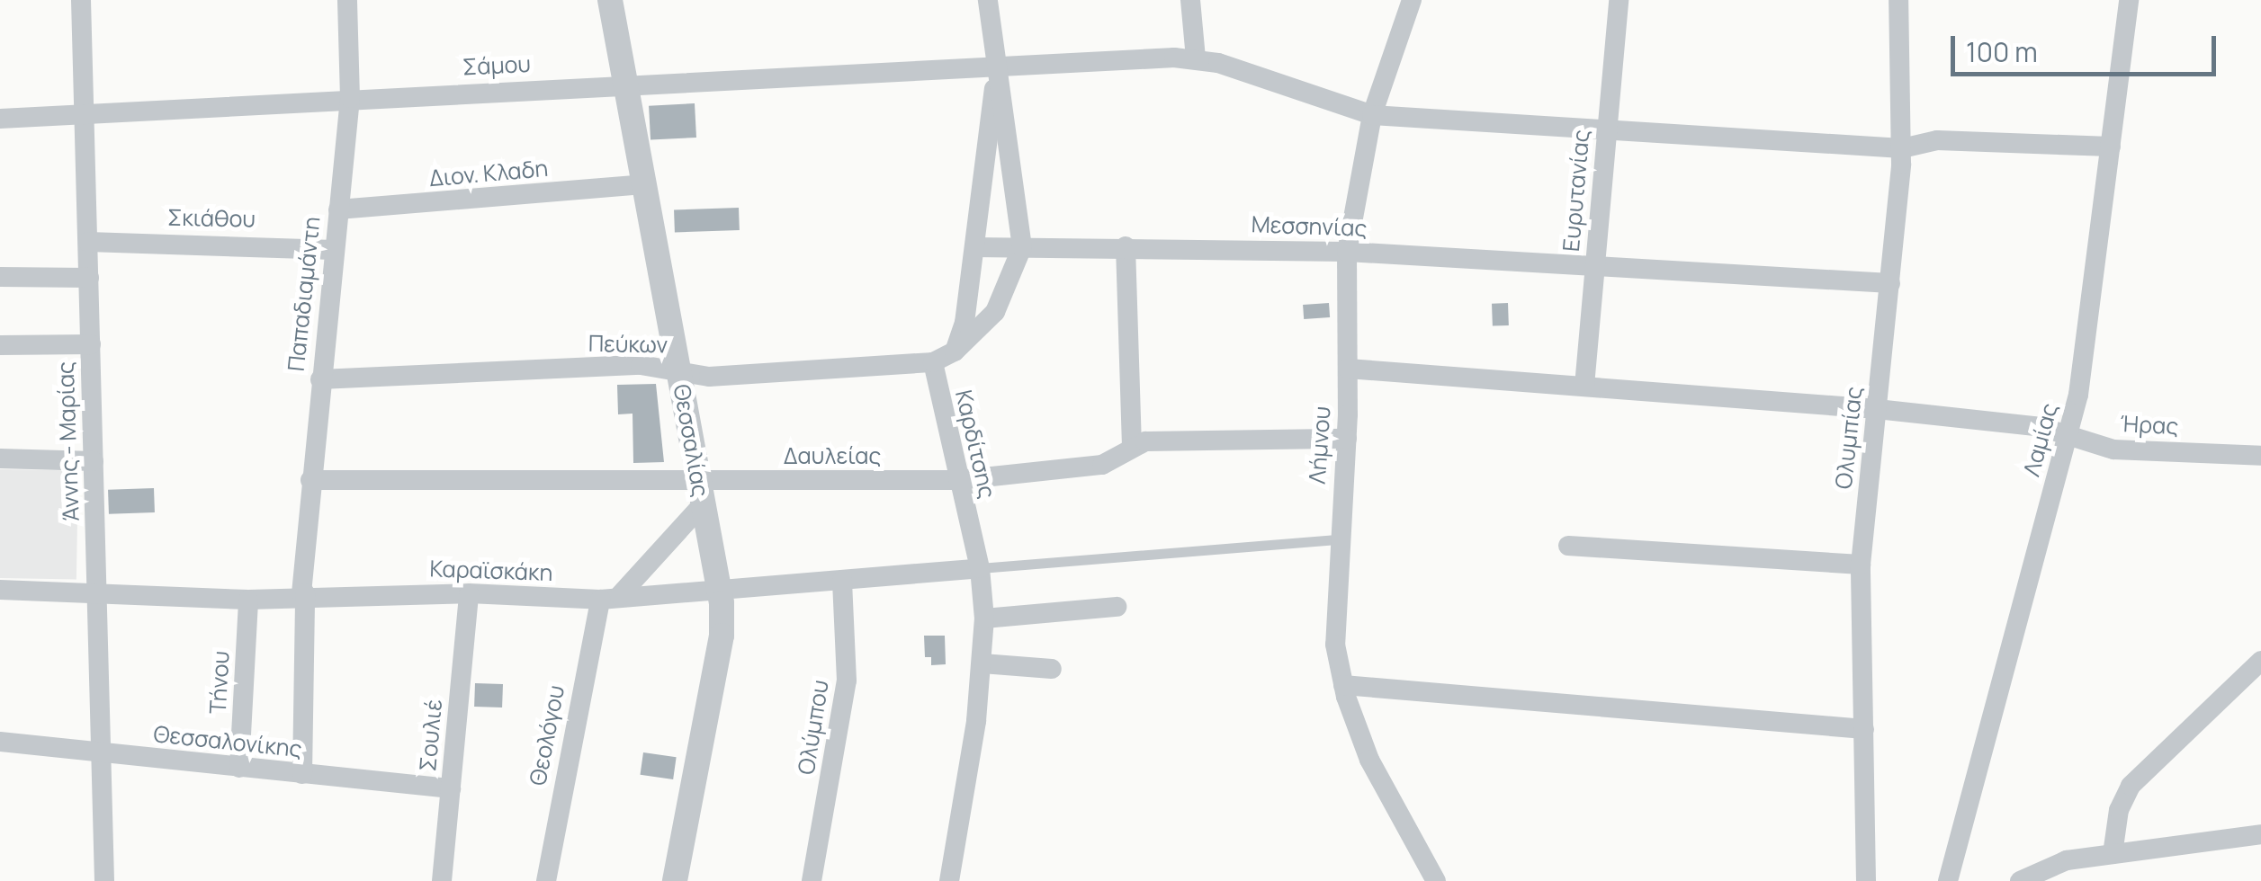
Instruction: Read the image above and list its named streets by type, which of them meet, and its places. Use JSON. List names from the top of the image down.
{
  "streets": {
    "street": [
      "Σάμου",
      "Διον. Κλαδη",
      "Ευρυτανίας",
      "Σκιάθου",
      "Μεσσηνίας",
      "Παπαδιαμάντη",
      "Πεύκων",
      "Ήρας",
      "Ολυμπίας",
      "Λαμίας",
      "Θεσσαλίας",
      "Άννης - Μαρίας",
      "Καρδίτσης",
      "Λήμνου",
      "Δαυλείας",
      "Καραϊσκάκη",
      "Τήνου",
      "Ολύμπου",
      "Σουλιέ",
      "Θεολόγου",
      "Θεσσαλονίκης"
    ]
  },
  "crossings": [
    ["Σάμου", "Παπαδιαμάντη"],
    ["Σάμου", "Θεσσαλίας"],
    ["Σάμου", "Άννης - Μαρίας"],
    ["Διον. Κλαδη", "Παπαδιαμάντη"],
    ["Διον. Κλαδη", "Θεσσαλίας"],
    ["Ευρυτανίας", "Μεσσηνίας"],
    ["Ευρυτανίας", "Ήρας"],
    ["Σκιάθου", "Παπαδιαμάντη"],
    ["Σκιάθου", "Άννης - Μαρίας"],
    ["Μεσσηνίας", "Ολυμπίας"],
    ["Μεσσηνίας", "Λήμνου"],
    ["Παπαδιαμάντη", "Πεύκων"],
    ["Παπαδιαμάντη", "Δαυλείας"],
    ["Παπαδιαμάντη", "Καραϊσκάκη"],
    ["Παπαδιαμάντη", "Θεσσαλονίκης"],
    ["Πεύκων", "Θεσσαλίας"],
    ["Πεύκων", "Καρδίτσης"],
    ["Ήρας", "Ολυμπίας"],
    ["Ήρας", "Λαμίας"],
    ["Ήρας", "Λήμνου"],
    ["Θεσσαλίας", "Δαυλείας"],
    ["Θεσσαλίας", "Καραϊσκάκη"],
    ["Άννης - Μαρίας", "Καραϊσκάκη"],
    ["Άννης - Μαρίας", "Θεσσαλονίκης"],
    ["Καρδίτσης", "Δαυλείας"],
    ["Καρδίτσης", "Καραϊσκάκη"],
    ["Λήμνου", "Δαυλείας"],
    ["Καραϊσκάκη", "Τήνου"],
    ["Καραϊσκάκη", "Ολύμπου"],
    ["Καραϊσκάκη", "Σουλιέ"],
    ["Καραϊσκάκη", "Θεολόγου"],
    ["Τήνου", "Θεσσαλονίκης"],
    ["Σουλιέ", "Θεσσαλονίκης"]
  ],
  "scale_bar": "100 m"
}
